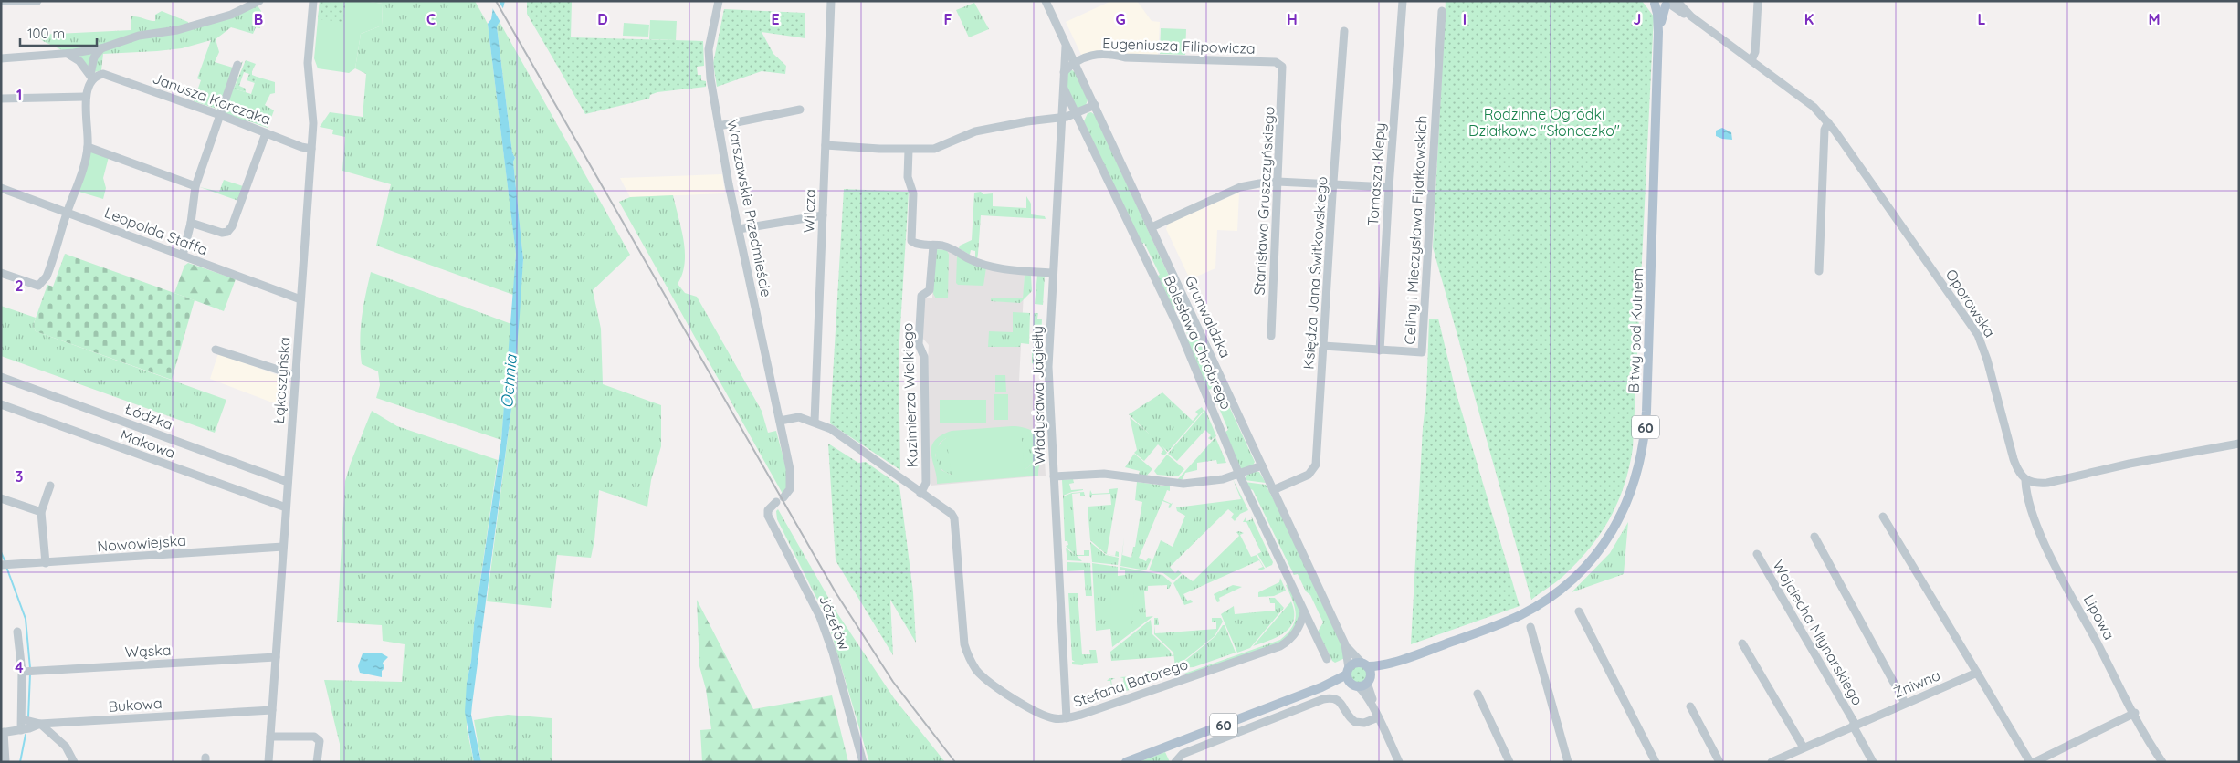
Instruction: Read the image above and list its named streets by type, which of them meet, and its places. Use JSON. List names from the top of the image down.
{
  "streets": {
    "main road": ["Bitwy pod Kutnem", "60"],
    "street": [
      "Eugeniusza Filipowicza",
      "Janusza Korczaka",
      "Tomasza Klepy",
      "Stanisława Gruszczyńskiego",
      "Warszawskie Przedmieście",
      "Wilcza",
      "Celiny i Mieczysława Fijałkowskich",
      "Leopolda Staffa",
      "Księdza Jana Świtkowskiego",
      "Oporowska",
      "Grunwaldzka",
      "Bolesława Chrobrego",
      "Łąkoszyńska",
      "Kazimierza Wielkiego",
      "Władysława Jagiełły",
      "Łódzka",
      "Makowa",
      "Nowowiejska",
      "Lipowa",
      "Józefów",
      "Wojciecha Młynarskiego",
      "Wąska",
      "Stefana Batorego",
      "Żniwna",
      "Bukowa"
    ]
  },
  "crossings": [
    ["Eugeniusza Filipowicza", "Stanisława Gruszczyńskiego"],
    ["Eugeniusza Filipowicza", "Grunwaldzka"],
    ["Janusza Korczaka", "Łąkoszyńska"],
    ["Tomasza Klepy", "Celiny i Mieczysława Fijałkowskich"],
    ["Warszawskie Przedmieście", "Józefów"],
    ["Warszawskie Przedmieście", "Stefana Batorego"],
    ["Wilcza", "Stefana Batorego"],
    ["Celiny i Mieczysława Fijałkowskich", "Księdza Jana Świtkowskiego"],
    ["Leopolda Staffa", "Łąkoszyńska"],
    ["Księdza Jana Świtkowskiego", "Grunwaldzka"],
    ["Oporowska", "Bitwy pod Kutnem"],
    ["Oporowska", "60"],
    ["Oporowska", "Lipowa"],
    ["Grunwaldzka", "Bitwy pod Kutnem"],
    ["Grunwaldzka", "Władysława Jagiełły"],
    ["Grunwaldzka", "60"],
    ["Bitwy pod Kutnem", "60"],
    ["Bolesława Chrobrego", "Władysława Jagiełły"],
    ["Bolesława Chrobrego", "Stefana Batorego"],
    ["Łąkoszyńska", "Łódzka"],
    ["Łąkoszyńska", "Makowa"],
    ["Łąkoszyńska", "Nowowiejska"],
    ["Łąkoszyńska", "Wąska"],
    ["Łąkoszyńska", "Bukowa"],
    ["Kazimierza Wielkiego", "Stefana Batorego"],
    ["Władysława Jagiełły", "Stefana Batorego"],
    ["Józefów", "Stefana Batorego"],
    ["Wojciecha Młynarskiego", "Żniwna"]
  ],
  "water": ["Ochnia"],
  "parks": ["Rodzinne Ogródki Działkowe \"Słoneczko\""],
  "scale_bar": "100 m",
  "grid": {
    "columns": [
      "B",
      "C",
      "D",
      "E",
      "F",
      "G",
      "H",
      "I",
      "J",
      "K",
      "L",
      "M"
    ],
    "rows": [
      "1",
      "2",
      "3",
      "4"
    ]
  }
}
